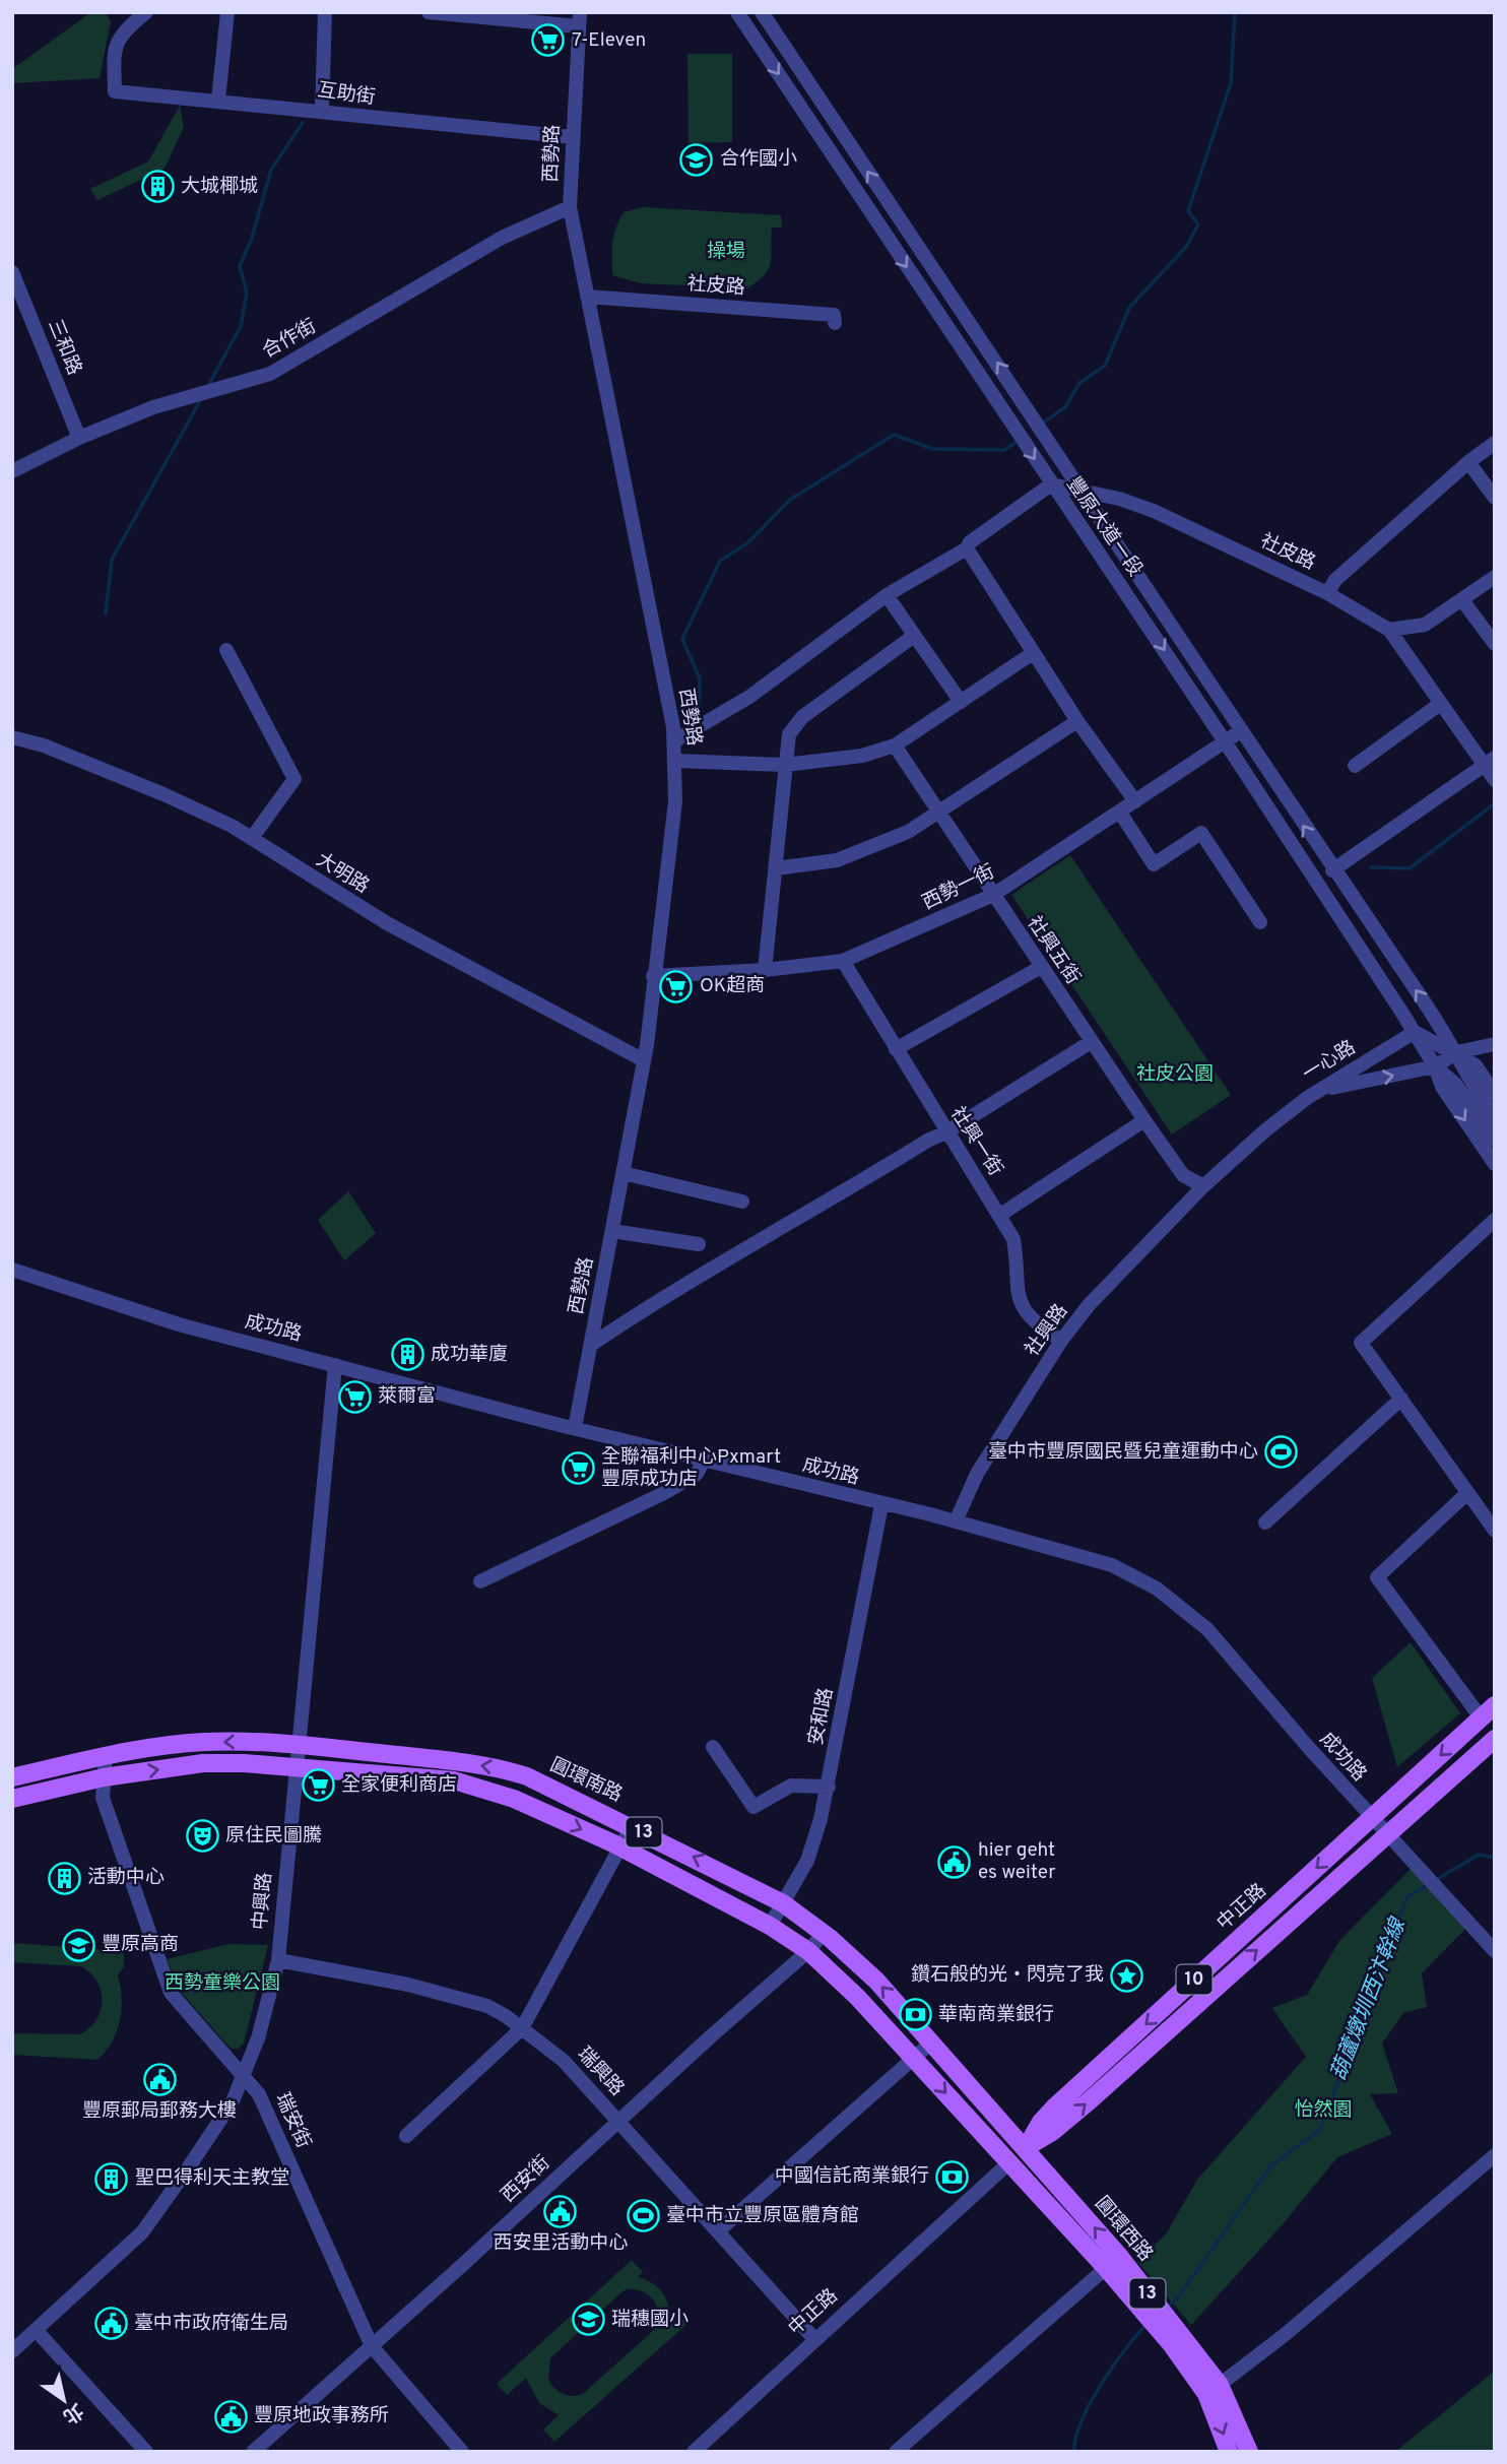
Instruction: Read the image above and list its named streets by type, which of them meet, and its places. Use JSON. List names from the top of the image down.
{
  "streets": {
    "main road": [
      "圓環南路",
      "13",
      "中正路",
      "10",
      "圓環西路"
    ],
    "street": [
      "互助街",
      "西勢路",
      "社皮路",
      "合作街",
      "三和路",
      "豐原大道一段",
      "大明路",
      "西勢一街",
      "社興五街",
      "一心路",
      "社興一街",
      "成功路",
      "社興路",
      "安和路",
      "中興路",
      "瑞興路",
      "瑞安街",
      "西安街"
    ]
  },
  "crossings": [
    ["互助街", "西勢路"],
    ["西勢路", "社皮路"],
    ["西勢路", "合作街"],
    ["西勢路", "大明路"],
    ["西勢路", "西勢一街"],
    ["西勢路", "成功路"],
    ["社皮路", "豐原大道一段"],
    ["合作街", "三和路"],
    ["豐原大道一段", "西勢一街"],
    ["豐原大道一段", "一心路"],
    ["西勢一街", "社興五街"],
    ["西勢一街", "社興一街"],
    ["社興五街", "一心路"],
    ["社興五街", "社興路"],
    ["一心路", "社興路"],
    ["社興一街", "社興路"],
    ["成功路", "社興路"],
    ["成功路", "安和路"],
    ["成功路", "中興路"],
    ["成功路", "中正路"],
    ["安和路", "圓環南路"],
    ["安和路", "13"],
    ["圓環南路", "中興路"],
    ["圓環南路", "中正路"],
    ["圓環南路", "瑞安街"],
    ["圓環南路", "西安街"],
    ["圓環南路", "圓環西路"],
    ["13", "中興路"],
    ["13", "中正路"],
    ["13", "瑞安街"],
    ["13", "西安街"],
    ["13", "圓環西路"],
    ["中興路", "瑞興路"],
    ["中興路", "瑞安街"],
    ["中正路", "瑞興路"],
    ["中正路", "圓環西路"],
    ["瑞興路", "西安街"],
    ["瑞安街", "西安街"]
  ],
  "water": ["葫蘆燉圳西汴幹線"],
  "parks": [
    "操場",
    "社皮公園",
    "西勢童樂公園",
    "怡然園"
  ],
  "places": {
    "supermarket": [
      "7-Eleven",
      "OK超商",
      "萊爾富",
      "全聯福利中心Pxmart 豐原成功店",
      "全家便利商店"
    ],
    "school or university": ["合作國小", "豐原高商", "瑞穗國小"],
    "building": [
      "大城椰城",
      "成功華廈",
      "活動中心",
      "聖巴得利天主教堂"
    ],
    "sports": ["臺中市豐原國民暨兒童運動中心", "臺中市立豐原區體育館"],
    "theatre": ["原住民圖騰"],
    "public building": [
      "hier geht es weiter",
      "豐原郵局郵務大樓",
      "西安里活動中心",
      "臺中市政府衛生局",
      "豐原地政事務所"
    ],
    "place": ["鑽石般的光‧閃亮了我"],
    "bank": ["華南商業銀行", "中國信託商業銀行"]
  },
  "north": "bottom right"
}
